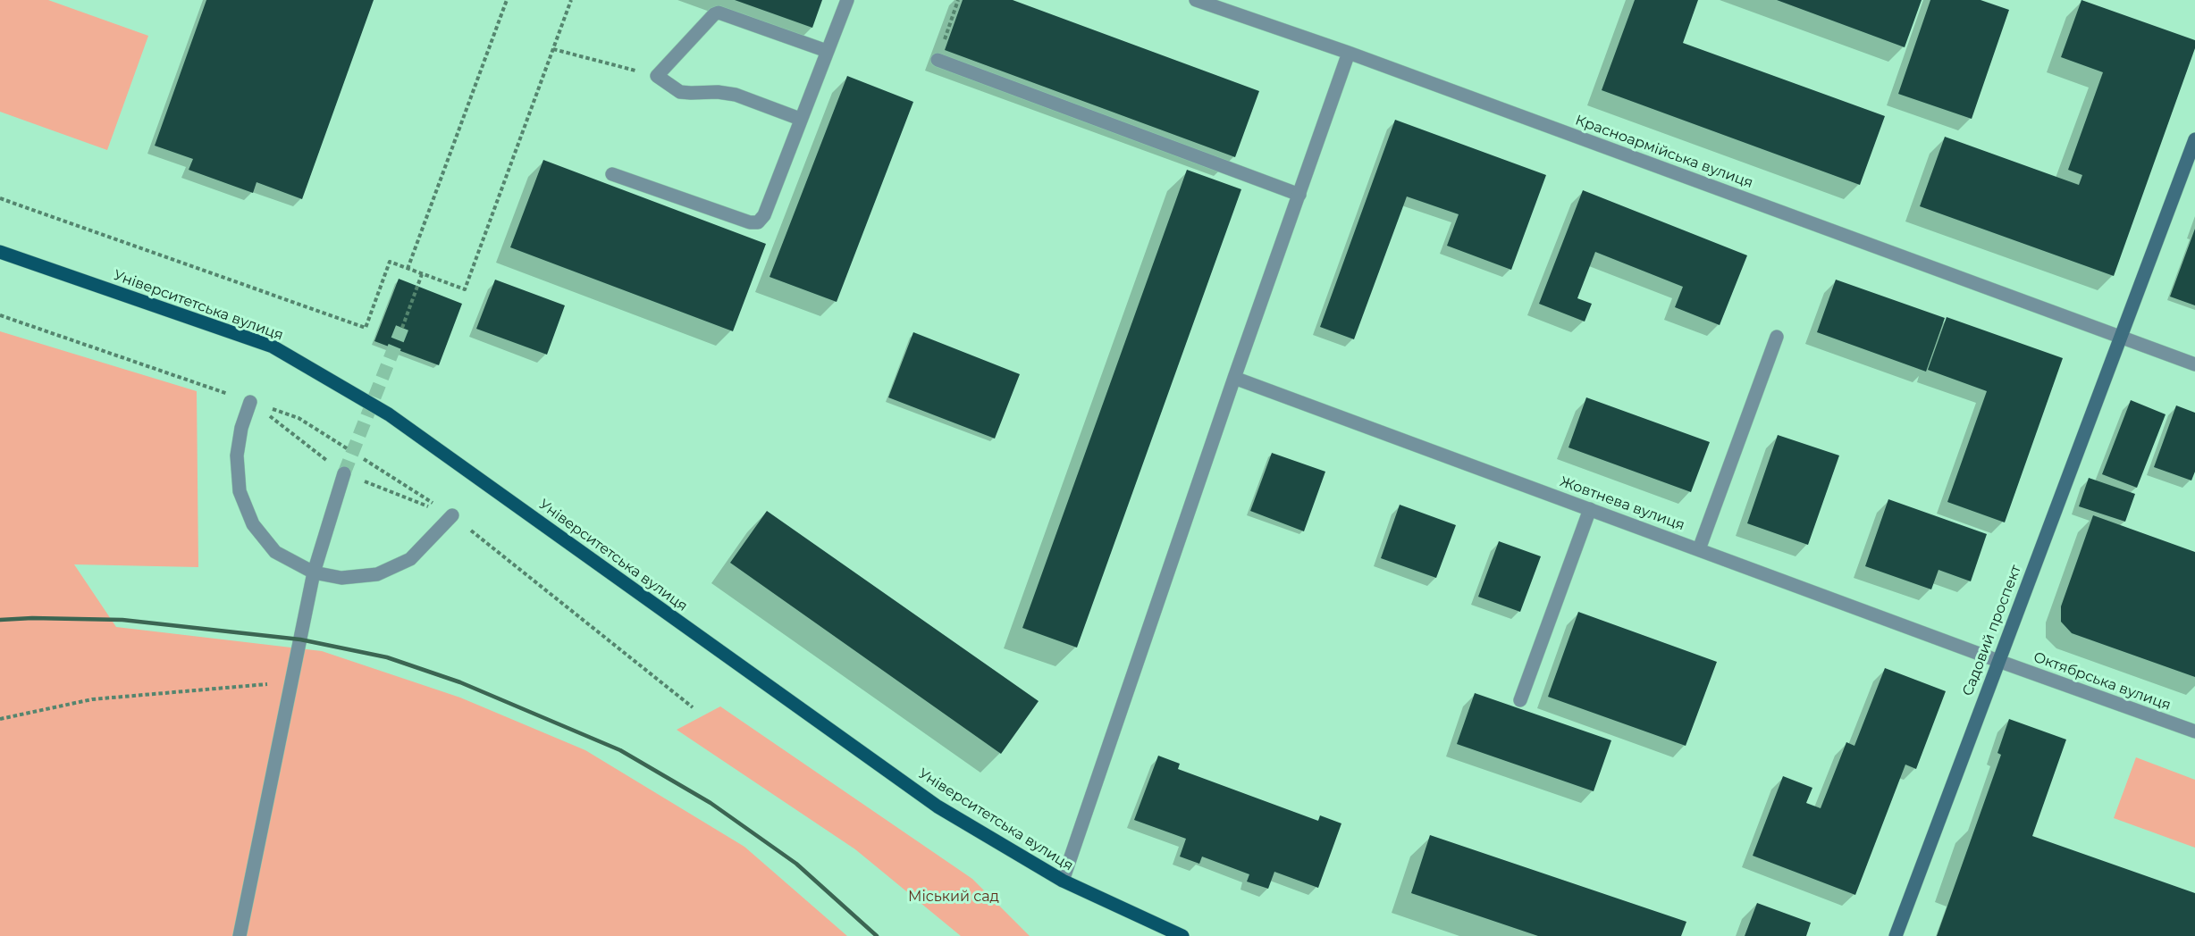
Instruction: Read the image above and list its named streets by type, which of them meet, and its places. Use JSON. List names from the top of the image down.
{
  "streets": {
    "main road": ["Університетська вулиця"],
    "street": [
      "Красноармійська вулиця",
      "Жовтнева вулиця",
      "Садовий проспект",
      "Октябрська вулиця"
    ]
  },
  "crossings": [
    ["Красноармійська вулиця", "Садовий проспект"],
    ["Жовтнева вулиця", "Садовий проспект"],
    ["Жовтнева вулиця", "Октябрська вулиця"],
    ["Садовий проспект", "Октябрська вулиця"]
  ],
  "parks": ["Міський сад"]
}
